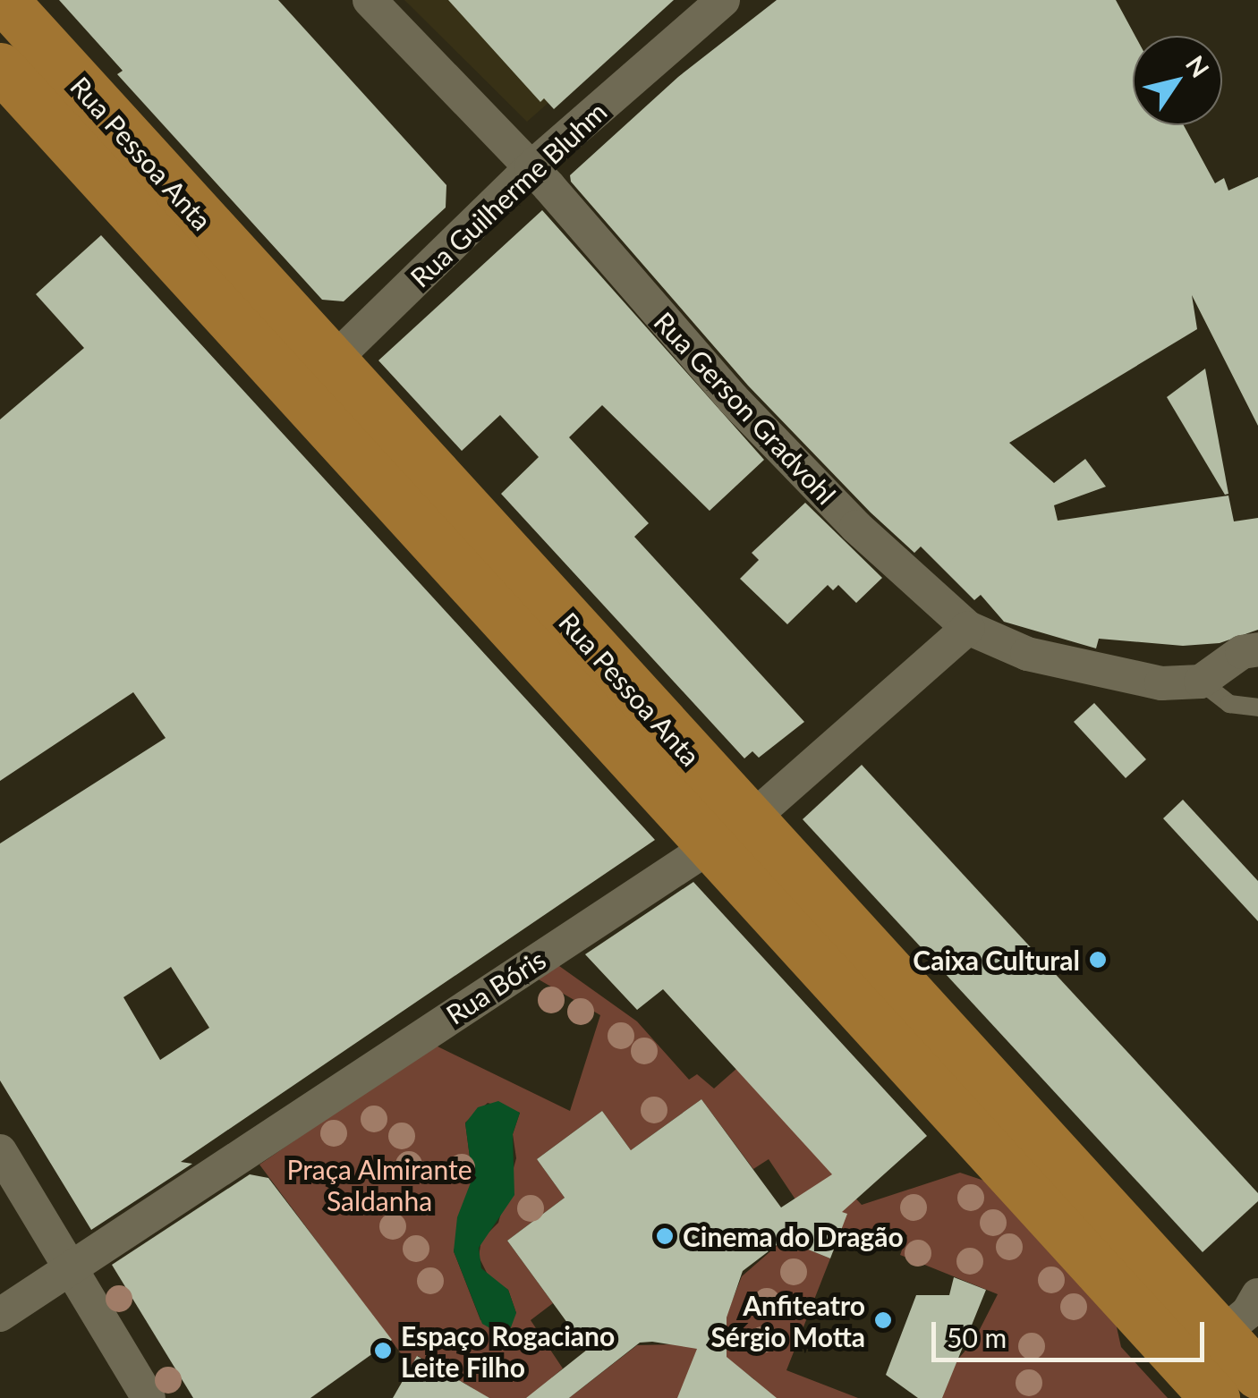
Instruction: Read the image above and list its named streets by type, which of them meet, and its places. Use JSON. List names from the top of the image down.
{
  "streets": {
    "main road": ["Rua Pessoa Anta"],
    "street": ["Rua Guilherme Bluhm", "Rua Gerson Gradvohl", "Rua Bóris"]
  },
  "crossings": [
    ["Rua Pessoa Anta", "Rua Guilherme Bluhm"],
    ["Rua Pessoa Anta", "Rua Bóris"],
    ["Rua Guilherme Bluhm", "Rua Gerson Gradvohl"],
    ["Rua Gerson Gradvohl", "Rua Bóris"]
  ],
  "parks": ["Praça Almirante Saldanha"],
  "places": [
    "Caixa Cultural",
    "Cinema do Dragão",
    "Anfiteatro Sérgio Motta",
    "Espaço Rogaciano Leite Filho"
  ],
  "scale_bar": "50 m",
  "north": "top right"
}
